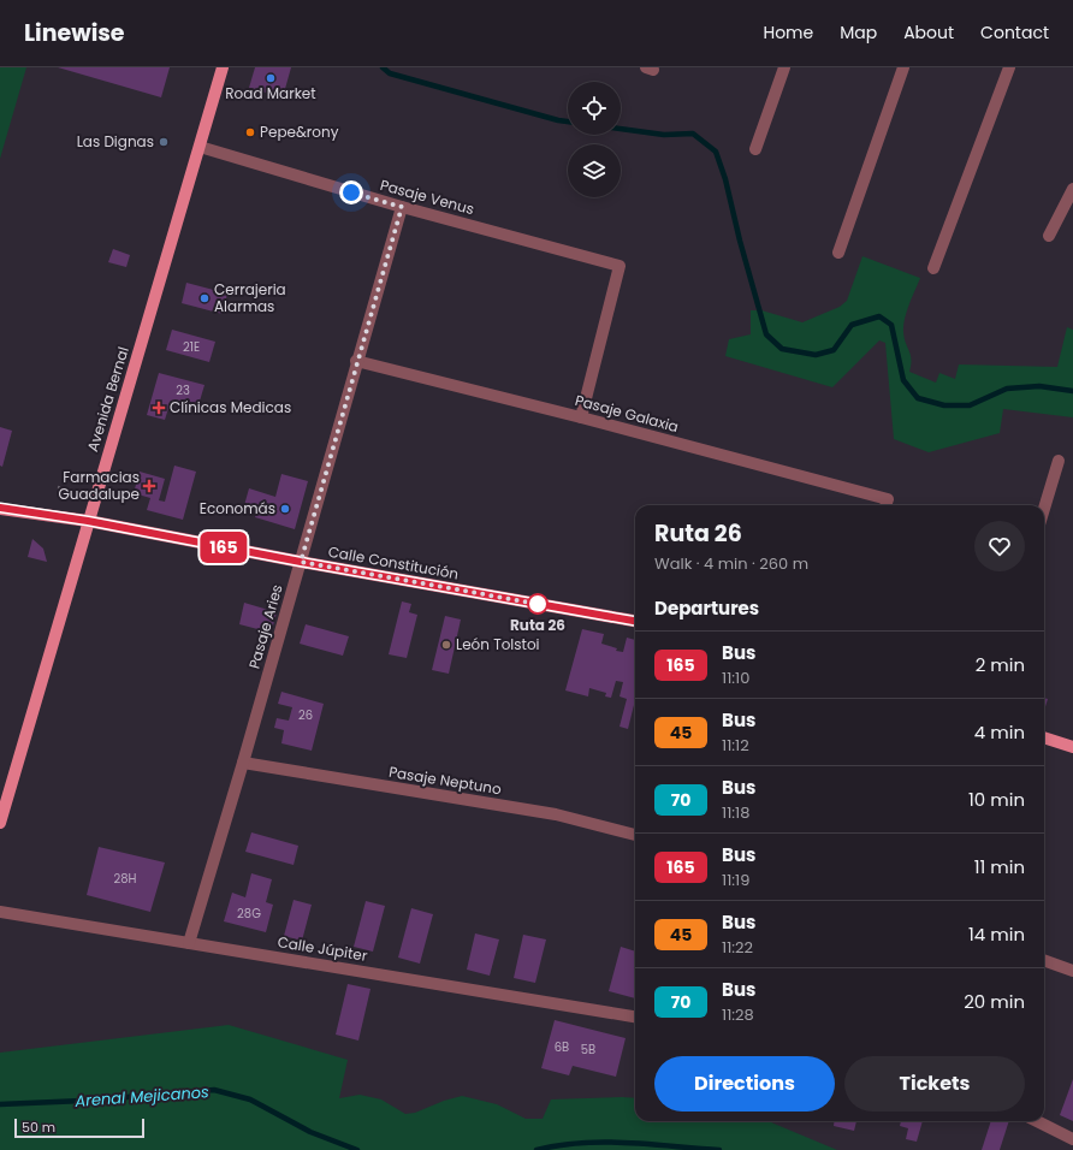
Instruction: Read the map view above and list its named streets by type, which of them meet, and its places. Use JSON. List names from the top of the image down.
{
  "streets": {
    "main road": ["Avenida Bernal", "Calle Constitución"],
    "street": [
      "Pasaje Venus",
      "Pasaje Galaxia",
      "Pasaje Aries",
      "Pasaje Neptuno",
      "Calle Júpiter"
    ]
  },
  "crossings": [
    ["Pasaje Venus", "Avenida Bernal"],
    ["Pasaje Venus", "Pasaje Galaxia"],
    ["Pasaje Venus", "Pasaje Aries"],
    ["Avenida Bernal", "Calle Constitución"],
    ["Pasaje Galaxia", "Pasaje Aries"],
    ["Calle Constitución", "Pasaje Aries"],
    ["Pasaje Aries", "Pasaje Neptuno"],
    ["Pasaje Aries", "Calle Júpiter"]
  ],
  "water": ["Arenal Mejicanos"],
  "places": {
    "other": [
      "Road Market",
      "Pepe&rony",
      "Las Dignas",
      "Cerrajeria Alarmas",
      "Economás",
      "Ruta 26",
      "León Tolstoi"
    ],
    "health": ["Clínicas Medicas", "Farmacias Guadalupe"]
  },
  "lines": ["bus line 165"],
  "house_numbers": [
    "21E",
    "23",
    "26",
    "28H",
    "28G",
    "6B",
    "5B"
  ],
  "scale_bar": "50 m",
  "page": {
    "header": "Linewise",
    "nav": [
      "Home",
      "Map",
      "About",
      "Contact"
    ],
    "on_map": "165",
    "heading": [
      ["Ruta 26", "Walk · 4 min · 260 m"],
      "Departures"
    ],
    "list": [
      {
        "mark": "165",
        "name": "Bus",
        "note": "11:10",
        "value": "2 min"
      },
      {
        "mark": "45",
        "name": "Bus",
        "note": "11:12",
        "value": "4 min"
      },
      {
        "mark": "70",
        "name": "Bus",
        "note": "11:18",
        "value": "10 min"
      },
      {
        "mark": "165",
        "name": "Bus",
        "note": "11:19",
        "value": "11 min"
      },
      {
        "mark": "45",
        "name": "Bus",
        "note": "11:22",
        "value": "14 min"
      },
      {
        "mark": "70",
        "name": "Bus",
        "note": "11:28",
        "value": "20 min"
      }
    ],
    "buttons": ["Directions", "Tickets"],
    "scale": "50 m"
  }
}
